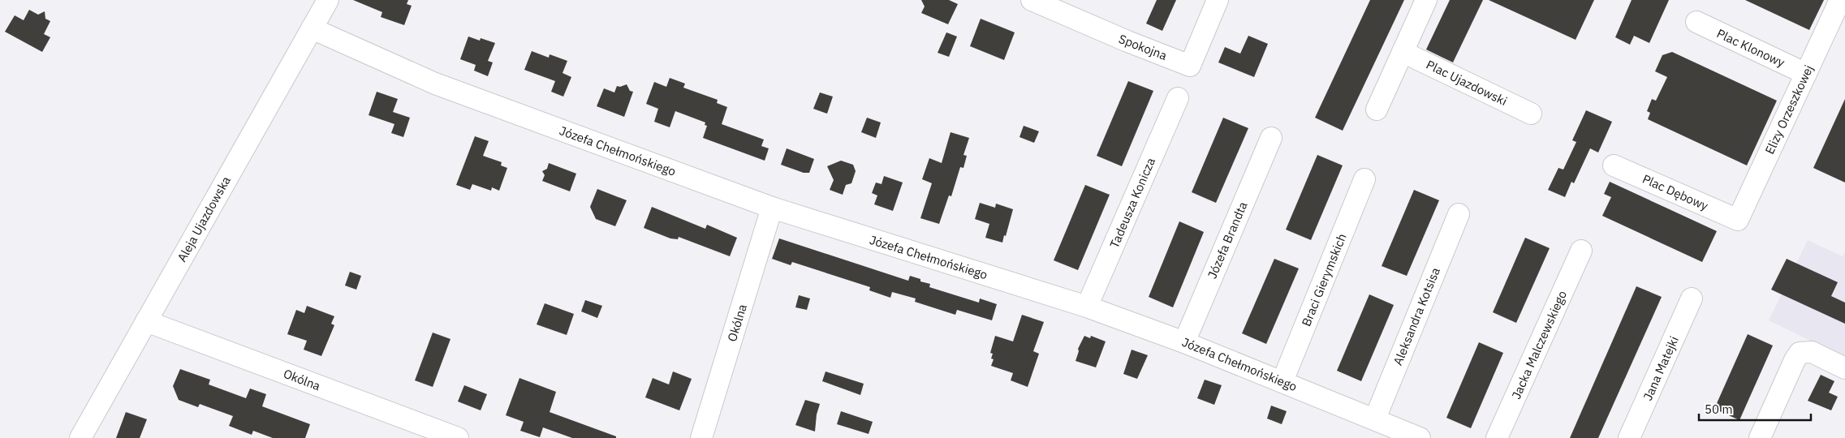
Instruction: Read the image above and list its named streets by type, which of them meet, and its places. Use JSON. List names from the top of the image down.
{
  "streets": {
    "street": [
      "Spokojna",
      "Plac Klonowy",
      "Plac Ujazdowski",
      "Elizy Orzeszkowej",
      "Józefa Chełmońskiego",
      "Plac Dębowy",
      "Tadeusza Konicza",
      "Aleja Ujazdowska",
      "Józefa Brandta",
      "Braci Gierymskich",
      "Aleksandra Kotsisa",
      "Okólna",
      "Jacka Malczewskiego",
      "Jana Matejki"
    ]
  },
  "crossings": [
    ["Plac Klonowy", "Elizy Orzeszkowej"],
    ["Elizy Orzeszkowej", "Plac Dębowy"],
    ["Józefa Chełmońskiego", "Tadeusza Konicza"],
    ["Józefa Chełmońskiego", "Aleja Ujazdowska"],
    ["Józefa Chełmońskiego", "Józefa Brandta"],
    ["Józefa Chełmońskiego", "Braci Gierymskich"],
    ["Józefa Chełmońskiego", "Aleksandra Kotsisa"],
    ["Józefa Chełmońskiego", "Okólna"],
    ["Aleja Ujazdowska", "Okólna"]
  ],
  "scale_bar": "50 m"
}
